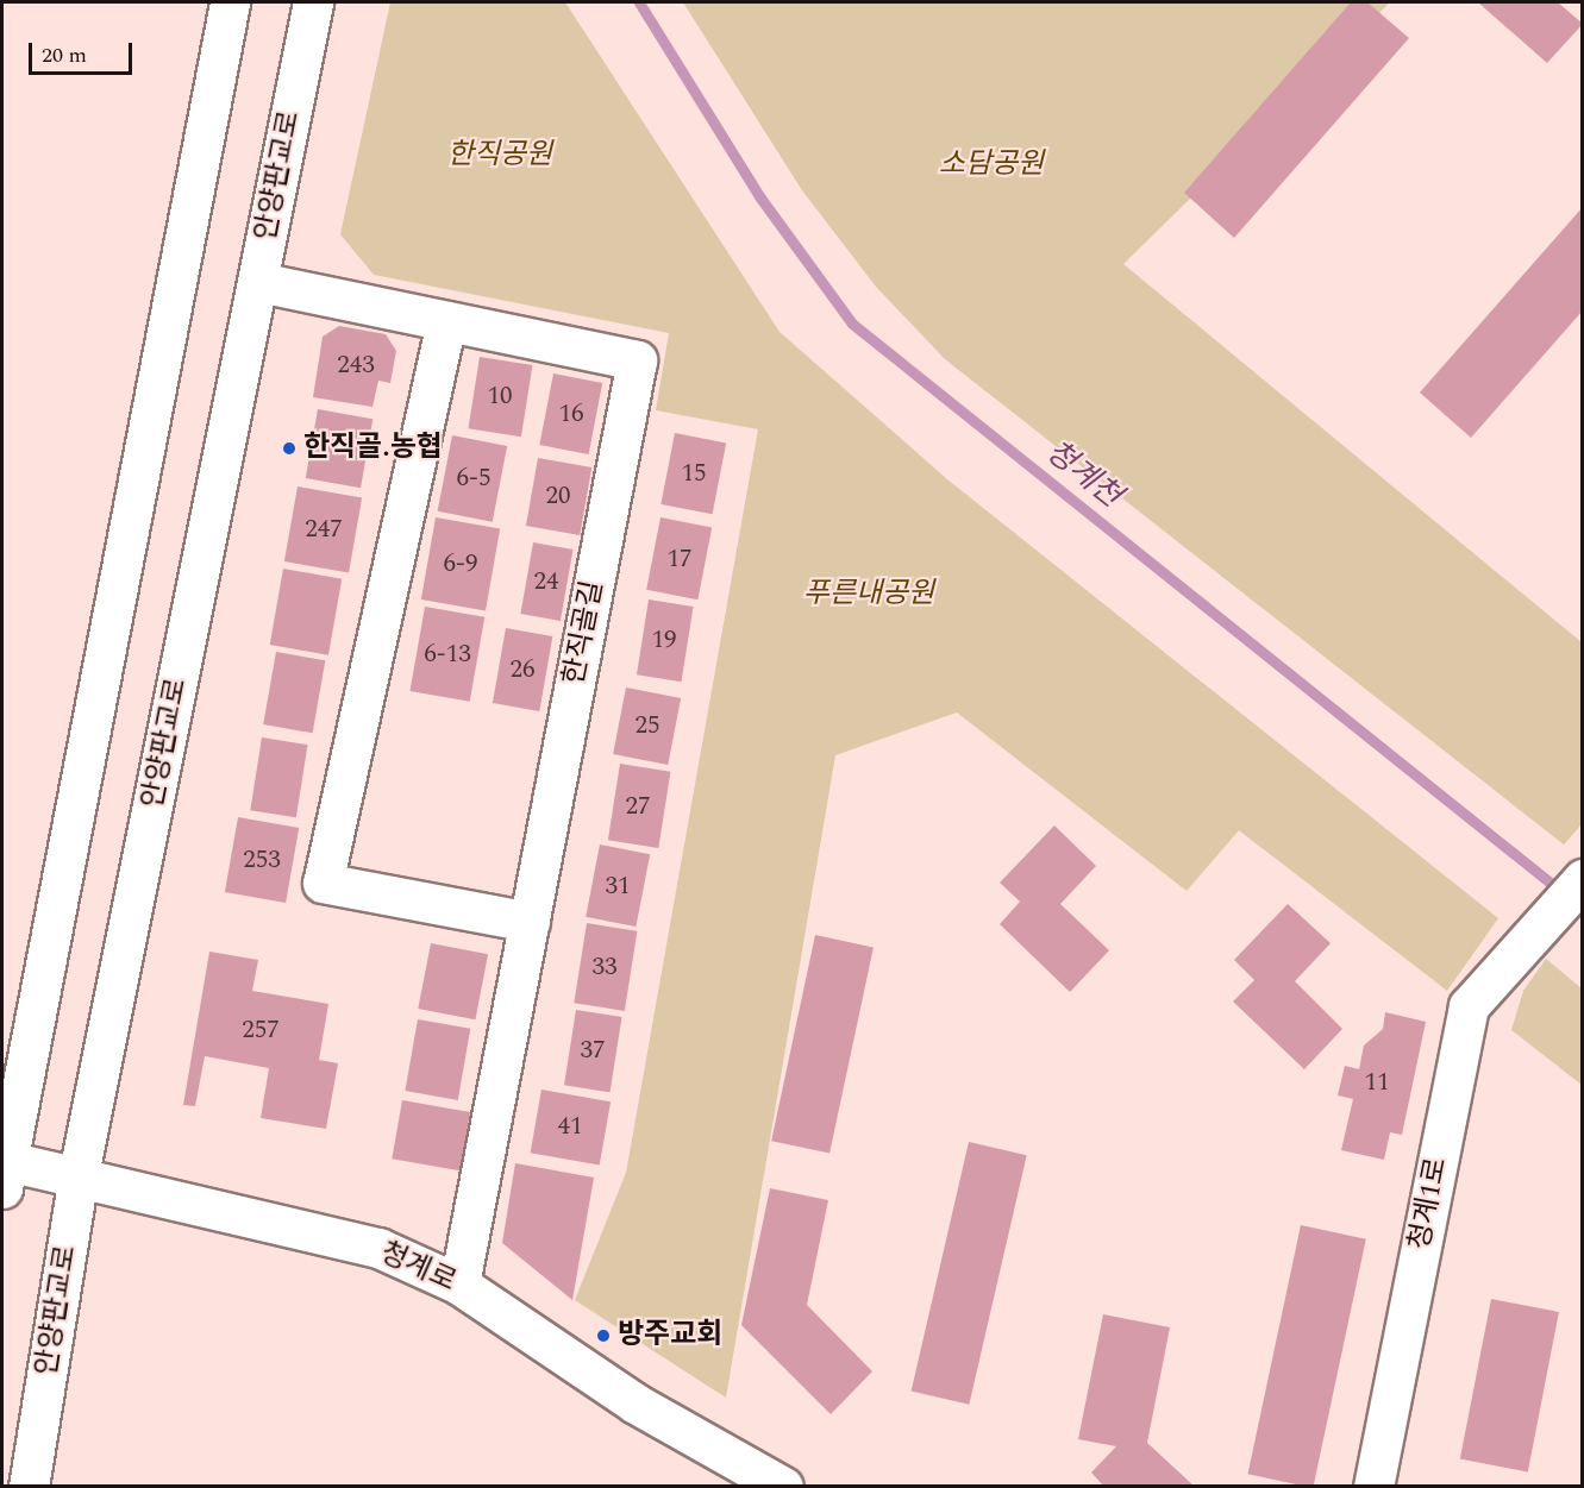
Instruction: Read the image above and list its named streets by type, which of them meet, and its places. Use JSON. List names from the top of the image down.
{
  "streets": {
    "street": [
      "안양판교로",
      "한직골길",
      "청계1로",
      "청계로"
    ]
  },
  "crossings": [
    ["안양판교로", "한직골길"],
    ["안양판교로", "청계로"],
    ["한직골길", "청계로"]
  ],
  "water": ["청계천"],
  "parks": ["한직공원", "소담공원", "푸른내공원"],
  "places": ["한직골.농협", "방주교회"],
  "house_numbers": [
    "243",
    "10",
    "16",
    "15",
    "6-5",
    "20",
    "247",
    "17",
    "6-9",
    "24",
    "19",
    "6-13",
    "26",
    "25",
    "27",
    "253",
    "31",
    "33",
    "257",
    "37",
    "11",
    "41"
  ],
  "scale_bar": "20 m"
}
